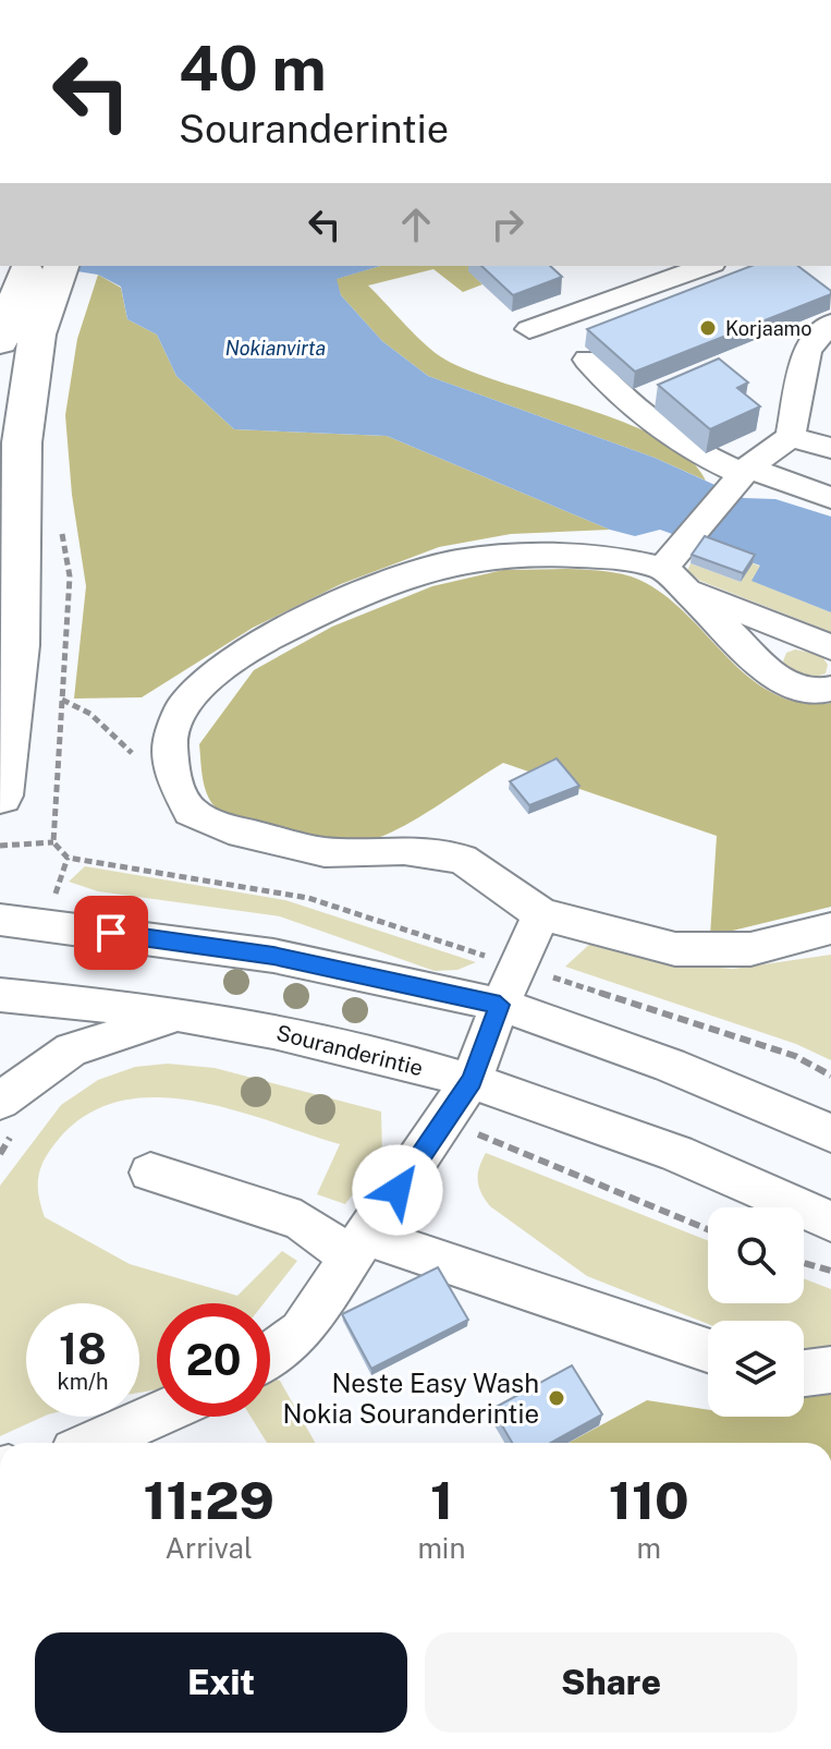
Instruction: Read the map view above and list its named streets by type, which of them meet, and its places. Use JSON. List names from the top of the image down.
{
  "streets": {
    "street": ["Souranderintie"]
  },
  "water": ["Nokianvirta"],
  "places": ["Korjaamo", "Neste Easy Wash Nokia Souranderintie"],
  "page": {
    "turn": ["40 m", "Souranderintie"],
    "speed": "18 km/h",
    "limit": "20",
    "eta": [
      "11:29",
      "Arrival",
      "1",
      "min",
      "110",
      "m"
    ],
    "buttons": ["Exit", "Share"]
  }
}
